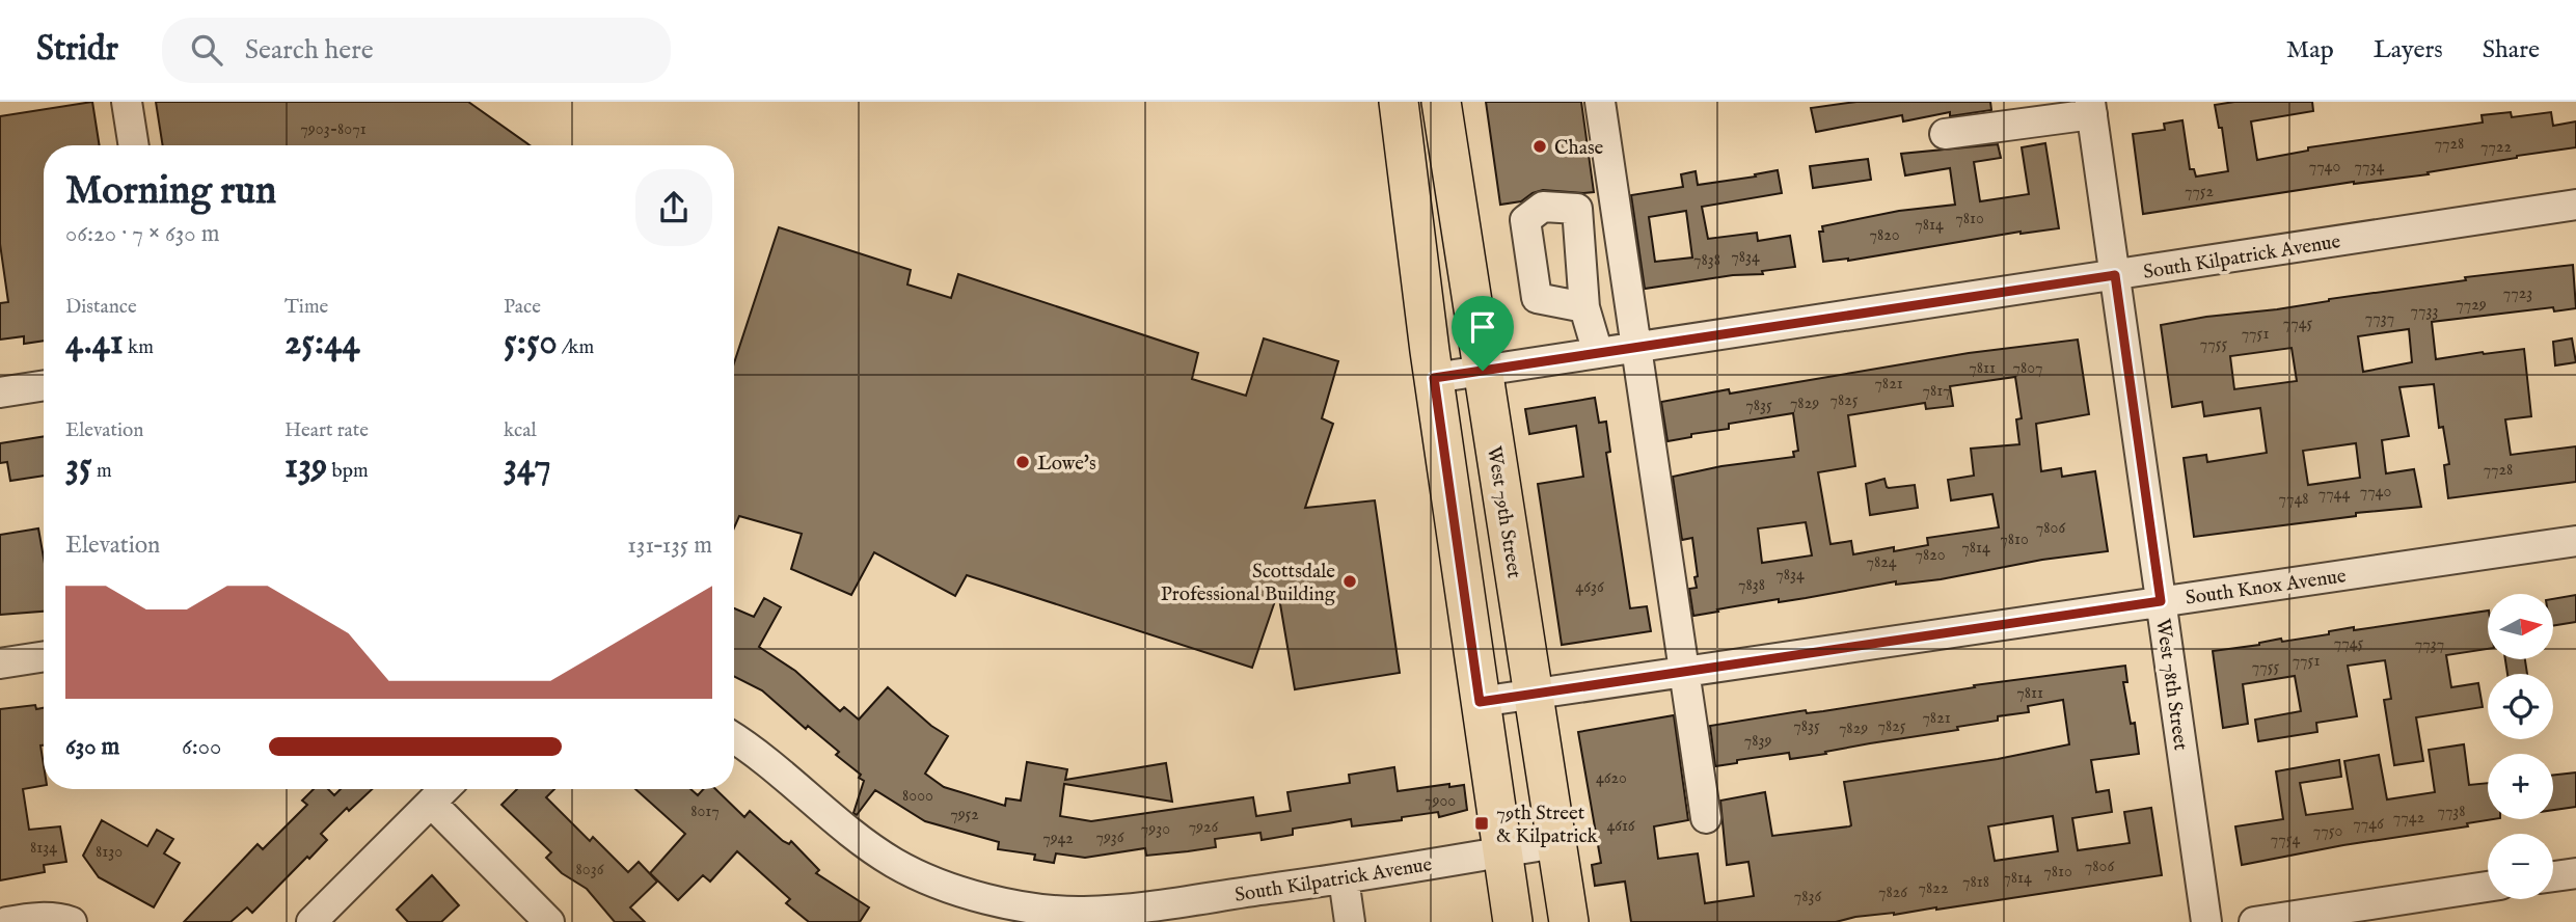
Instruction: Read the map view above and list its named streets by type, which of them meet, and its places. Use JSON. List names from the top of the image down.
{
  "streets": {
    "main road": ["West 79th Street"],
    "street": ["South Kilpatrick Avenue", "South Knox Avenue", "West 78th Street"]
  },
  "crossings": [
    ["South Kilpatrick Avenue", "West 79th Street"],
    ["South Kilpatrick Avenue", "West 78th Street"],
    ["West 79th Street", "South Knox Avenue"],
    ["South Knox Avenue", "West 78th Street"]
  ],
  "places": {
    "other": ["Chase", "Lowe's", "Scottsdale Professional Building"],
    "transit": ["79th Street & Kilpatrick"]
  },
  "house_numbers": [
    "7903-8071",
    "7728",
    "7722",
    "7740",
    "7734",
    "7752",
    "7810",
    "7814",
    "7820",
    "7834",
    "7838",
    "7723",
    "7729",
    "7733",
    "7737",
    "7745",
    "7751",
    "7755",
    "7811",
    "7807",
    "7821",
    "7817",
    "7825",
    "7829",
    "7835",
    "7728",
    "7740",
    "7744",
    "7748",
    "7806",
    "7810",
    "7814",
    "7820",
    "7824",
    "7834",
    "7838",
    "4636",
    "7745",
    "7737",
    "7751",
    "7755",
    "7811",
    "7821",
    "7835",
    "7825",
    "7829",
    "7839",
    "4620",
    "8000",
    "7900",
    "8017",
    "7738",
    "7952",
    "7742",
    "7746",
    "4616",
    "7926",
    "7930",
    "7750",
    "7936",
    "7942",
    "7754",
    "8134",
    "8130",
    "7806",
    "8036",
    "7810",
    "7814",
    "7818",
    "7822",
    "7826",
    "7836"
  ],
  "north": "right",
  "page": {
    "header": "Stridr",
    "search": "Search here",
    "nav": ["Map", "Layers", "Share"],
    "heading": ["Morning run", "06:20 · 7 × 630 m"],
    "stats": [
      ["Distance", "4.41 km"],
      ["Time", "25:44"],
      ["Pace", "5:50 /km"],
      ["Elevation", "35 m"],
      ["Heart rate", "139 bpm"],
      ["kcal", "347"]
    ],
    "chart": ["Elevation", "131–135 m"],
    "map_buttons": ["+", "−"],
    "list": [
      {
        "name": "630 m",
        "note": "6:00"
      }
    ]
  }
}
